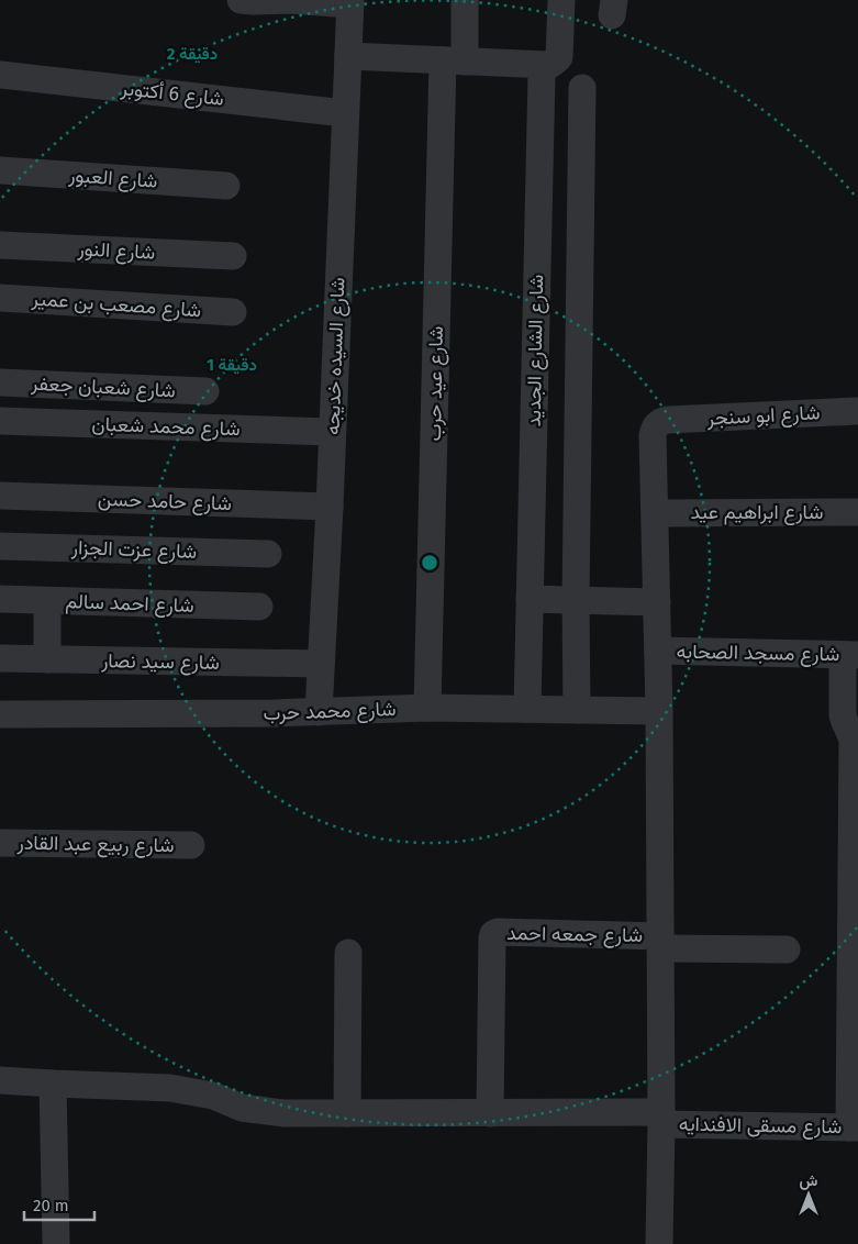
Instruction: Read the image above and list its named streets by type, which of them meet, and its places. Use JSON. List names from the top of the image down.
{
  "streets": {
    "street": [
      "شارع 6 أكتوبر",
      "شارع العبور",
      "شارع النور",
      "شارع مصعب بن عمير",
      "شارع الشارع الجديد",
      "شارع السيده خديجه",
      "شارع عيد حرب",
      "شارع شعبان جعفر",
      "شارع ابو سنجر",
      "شارع محمد شعبان",
      "شارع حامد حسن",
      "شارع ابراهيم عيد",
      "شارع عزت الجزار",
      "شارع احمد سالم",
      "شارع مسجد الصحابه",
      "شارع سيد نصار",
      "شارع محمد حرب",
      "شارع ربيع عبد القادر",
      "شارع جمعه احمد",
      "شارع مسقى الافندايه"
    ]
  },
  "crossings": [
    ["شارع 6 أكتوبر", "شارع السيده خديجه"],
    ["شارع الشارع الجديد", "شارع محمد حرب"],
    ["شارع السيده خديجه", "شارع محمد شعبان"],
    ["شارع السيده خديجه", "شارع حامد حسن"],
    ["شارع السيده خديجه", "شارع سيد نصار"],
    ["شارع السيده خديجه", "شارع محمد حرب"],
    ["شارع عيد حرب", "شارع محمد حرب"],
    ["شارع ابو سنجر", "شارع ابراهيم عيد"],
    ["شارع جمعه احمد", "شارع مسقى الافندايه"]
  ],
  "scale_bar": "20 m",
  "north": "top",
  "rings": ["2 دقيقة", "1 دقيقة"]
}
